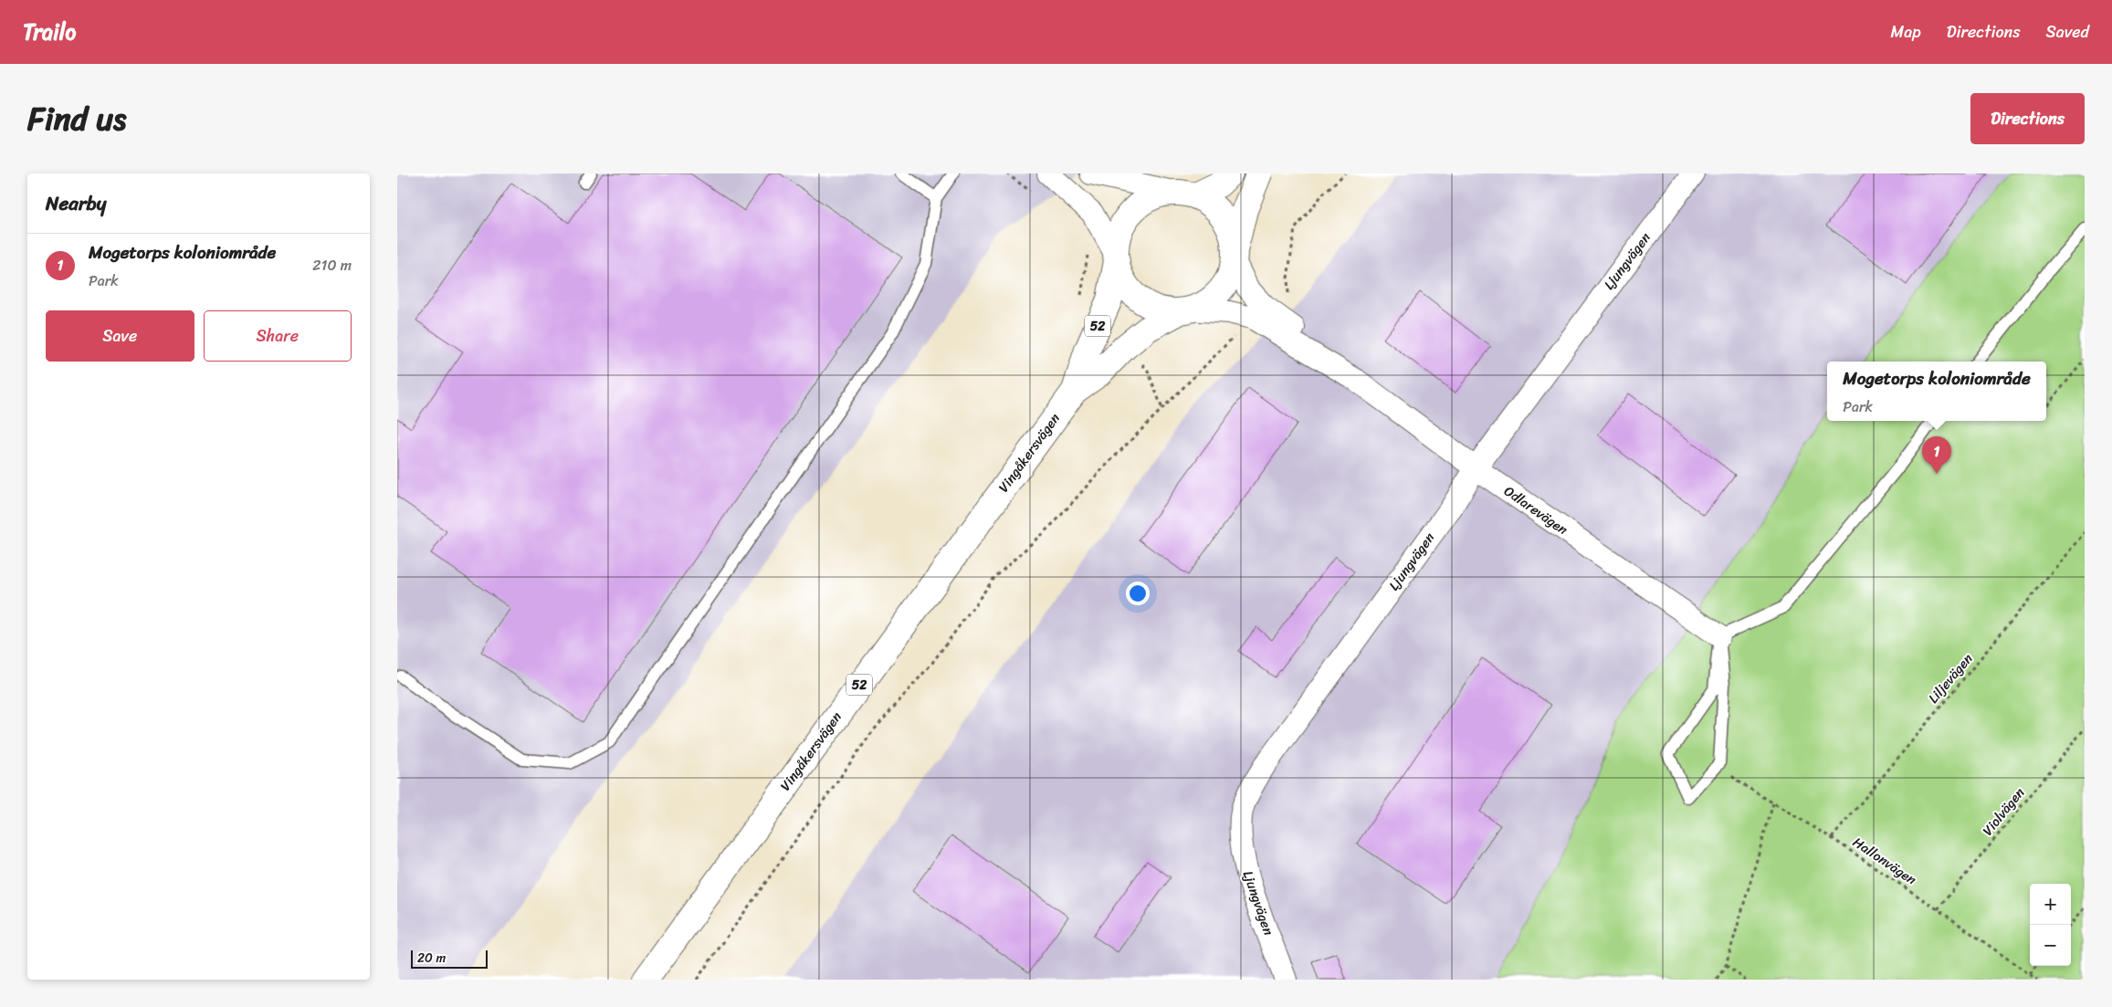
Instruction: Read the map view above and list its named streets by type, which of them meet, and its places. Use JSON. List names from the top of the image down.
{
  "streets": {
    "main road": ["52", "Vingåkersvägen"],
    "street": ["Ljungvägen", "Odlarevägen"],
    "path": ["Liljevägen", "Violvägen", "Hallonvägen"]
  },
  "crossings": [
    ["Ljungvägen", "Odlarevägen"],
    ["52", "Vingåkersvägen"],
    ["52", "Odlarevägen"],
    ["Vingåkersvägen", "Odlarevägen"],
    ["Liljevägen", "Hallonvägen"],
    ["Violvägen", "Hallonvägen"]
  ],
  "scale_bar": "20 m",
  "page": {
    "header": "Trailo",
    "nav": ["Map", "Directions", "Saved"],
    "title": "Find us",
    "buttons": [
      "Directions",
      ["Save", "Share"]
    ],
    "heading": "Nearby",
    "list": [
      {
        "mark": "1",
        "name": "Mogetorps koloniområde",
        "note": "Park",
        "value": "210 m"
      }
    ],
    "popup": ["Mogetorps koloniområde", "Park"],
    "pins": "1",
    "map_buttons": ["+", "−"],
    "scale": "20 m"
  }
}
